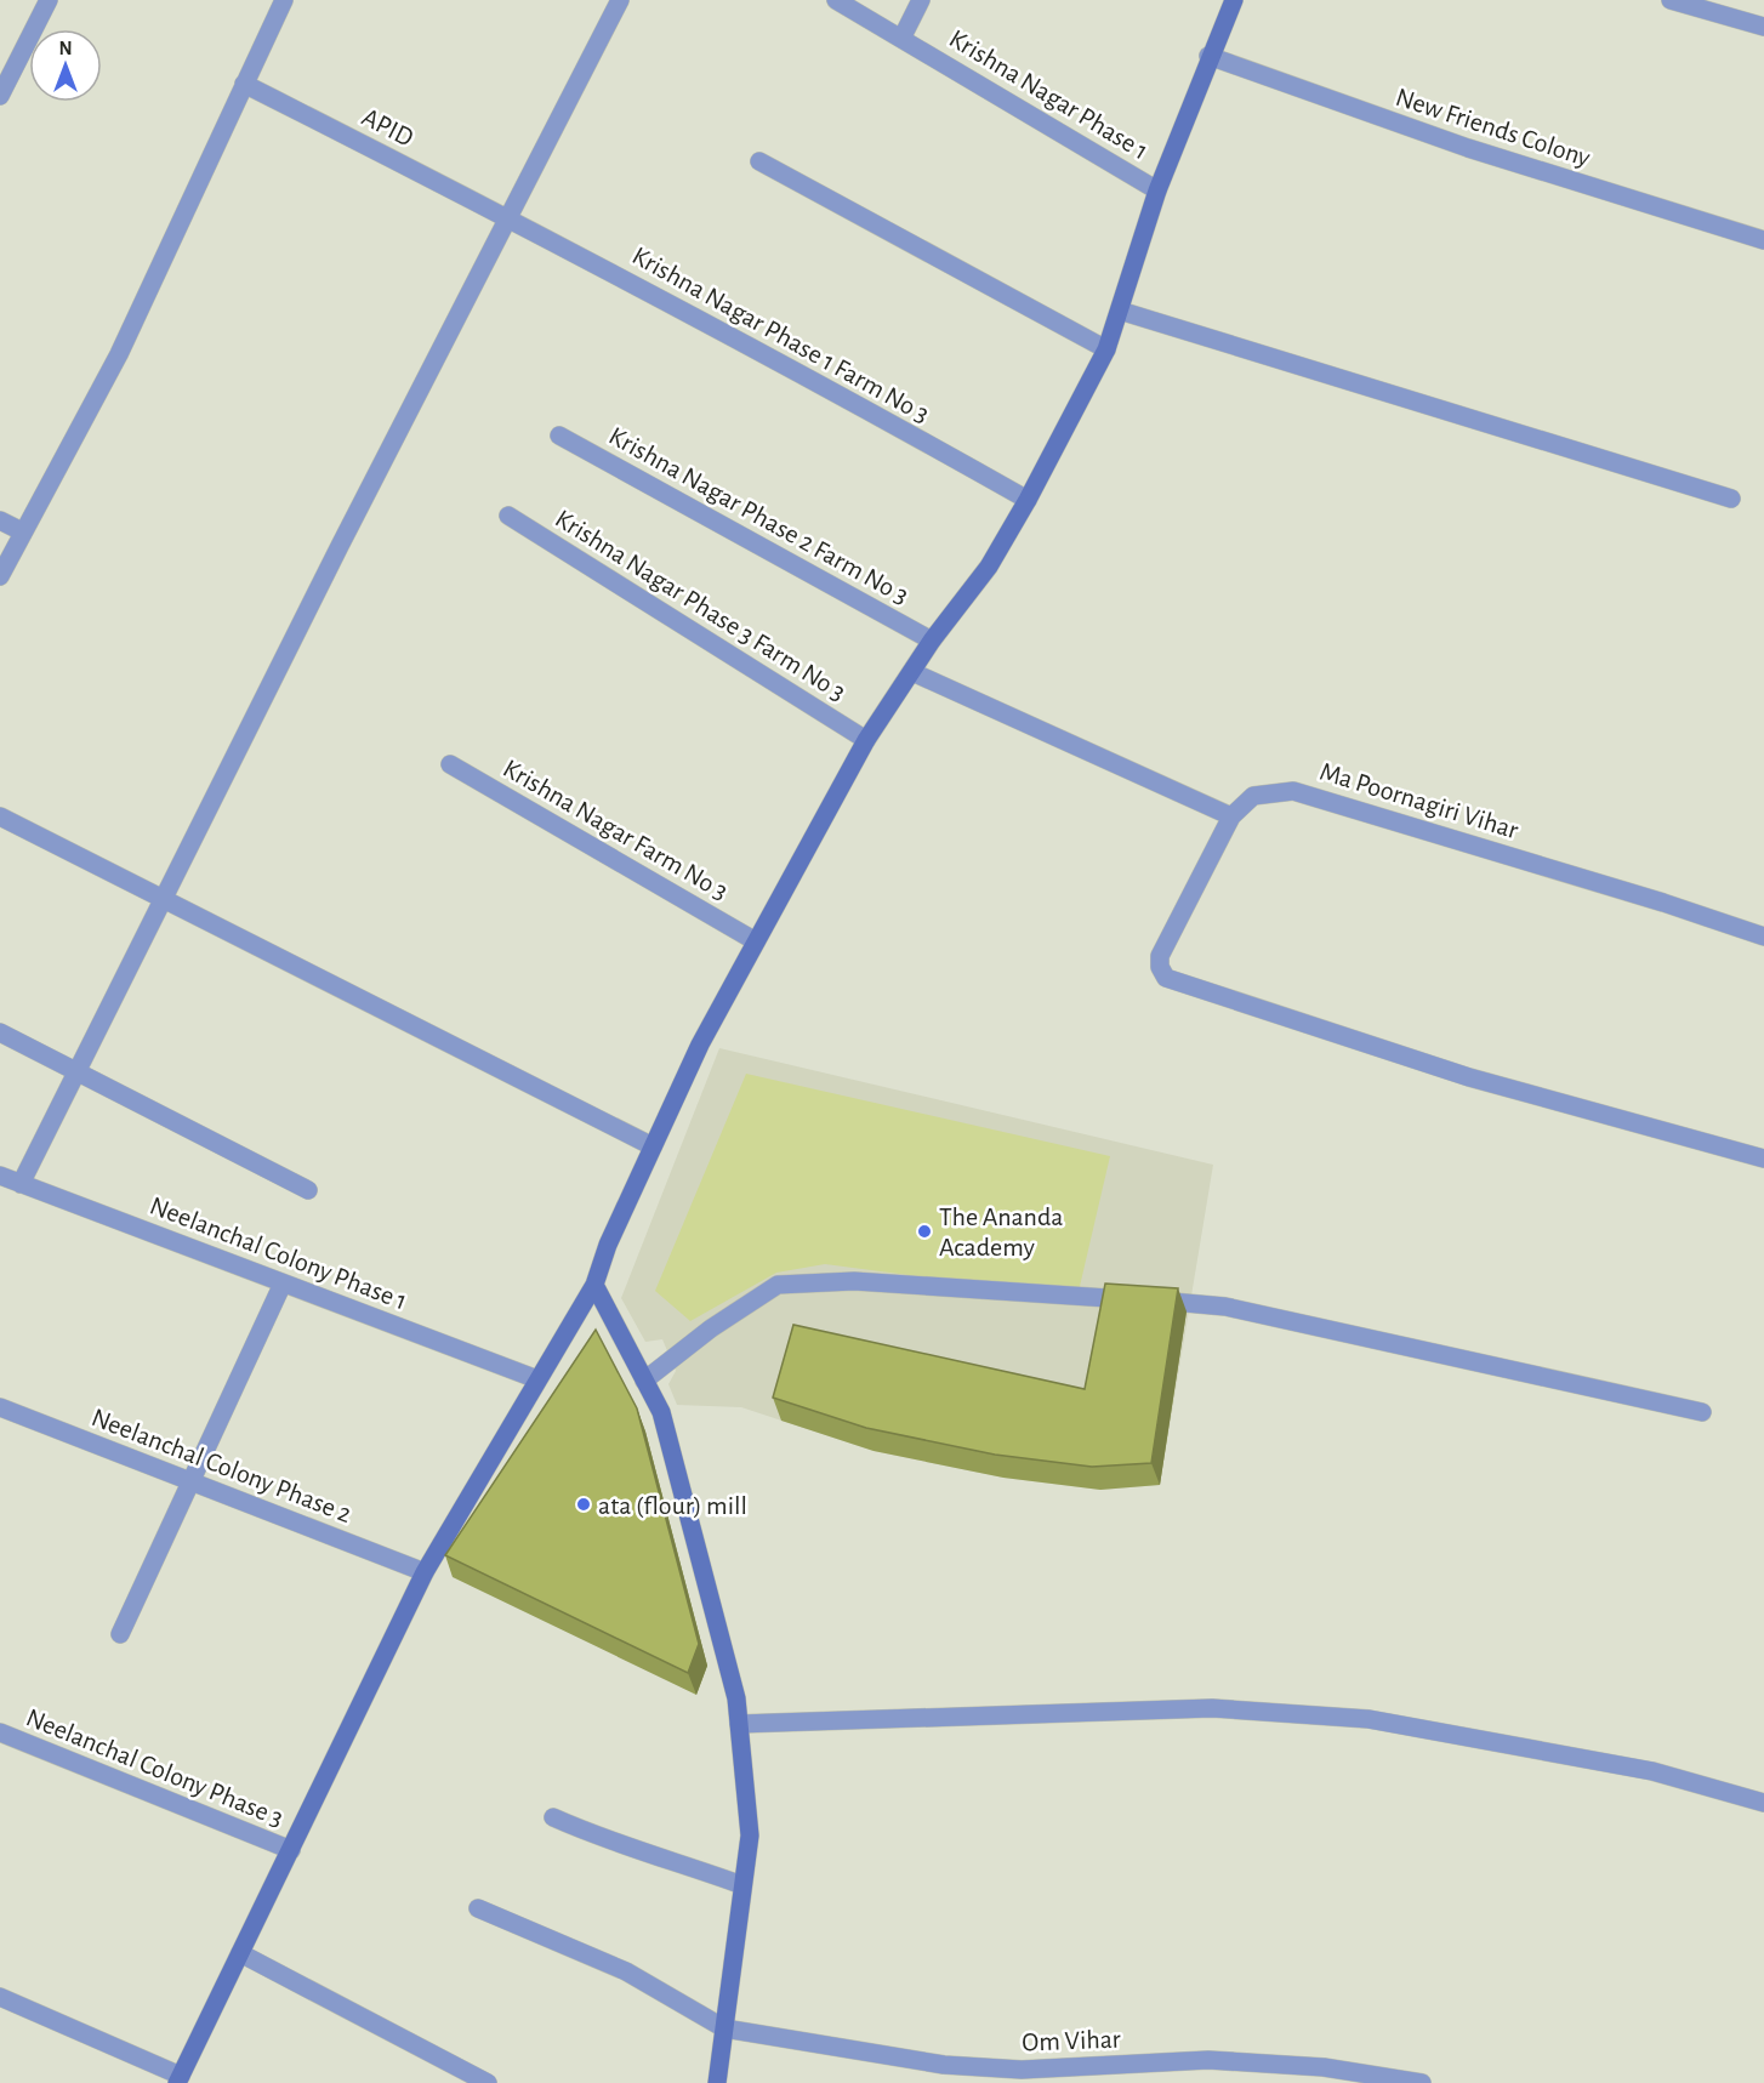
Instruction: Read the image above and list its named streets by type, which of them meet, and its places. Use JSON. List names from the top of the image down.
{
  "streets": {
    "street": [
      "Krishna Nagar Phase 1",
      "APID",
      "New Friends Colony",
      "Krishna Nagar Phase 1 Farm No 3",
      "Krishna Nagar Phase 2 Farm No 3",
      "Krishna Nagar Phase 3 Farm No 3",
      "Ma Poornagiri Vihar",
      "Krishna Nagar Farm No 3",
      "Neelanchal Colony Phase 1",
      "Neelanchal Colony Phase 2",
      "Neelanchal Colony Phase 3",
      "Om Vihar"
    ]
  },
  "crossings": [
    ["APID", "Krishna Nagar Phase 1 Farm No 3"]
  ],
  "places": ["The Ananda Academy", "ata (flour) mill"],
  "north": "top"
}
